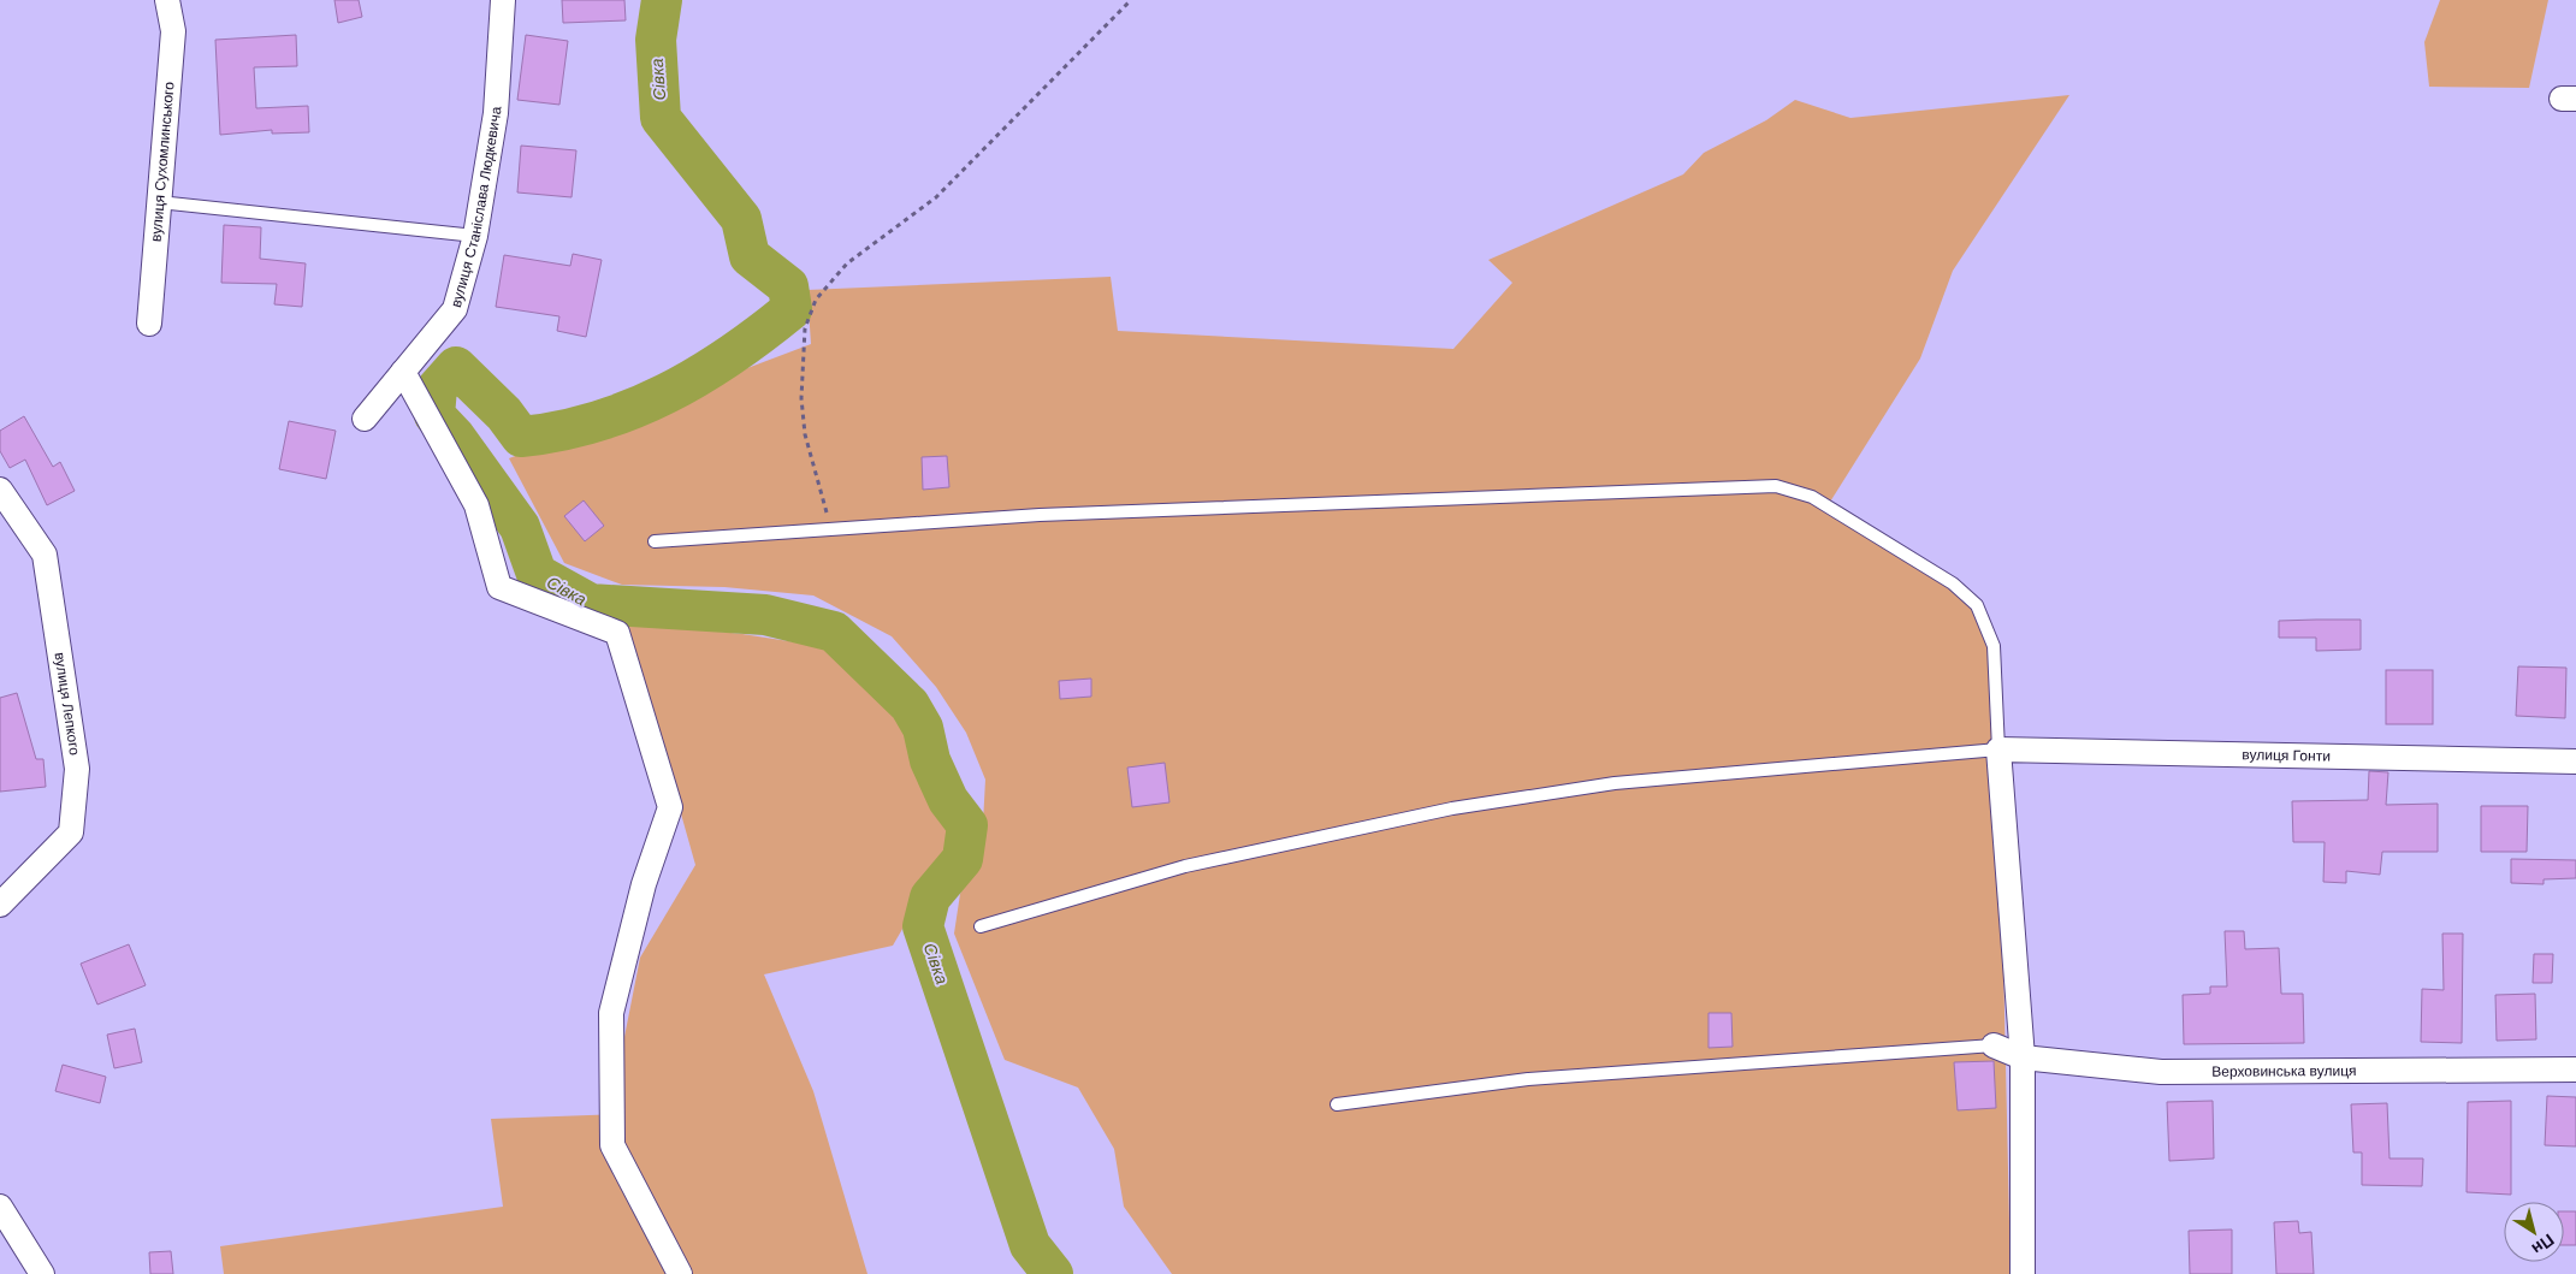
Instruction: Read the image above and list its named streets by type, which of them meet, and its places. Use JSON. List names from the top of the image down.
{
  "streets": {
    "street": [
      "вулиця Сухомлинського",
      "вулиця Станіслава Людкевича",
      "вулиця Лепкого",
      "вулиця Гонти",
      "Верховинська вулиця"
    ]
  },
  "water": ["Сівка"],
  "north": "bottom right"
}
